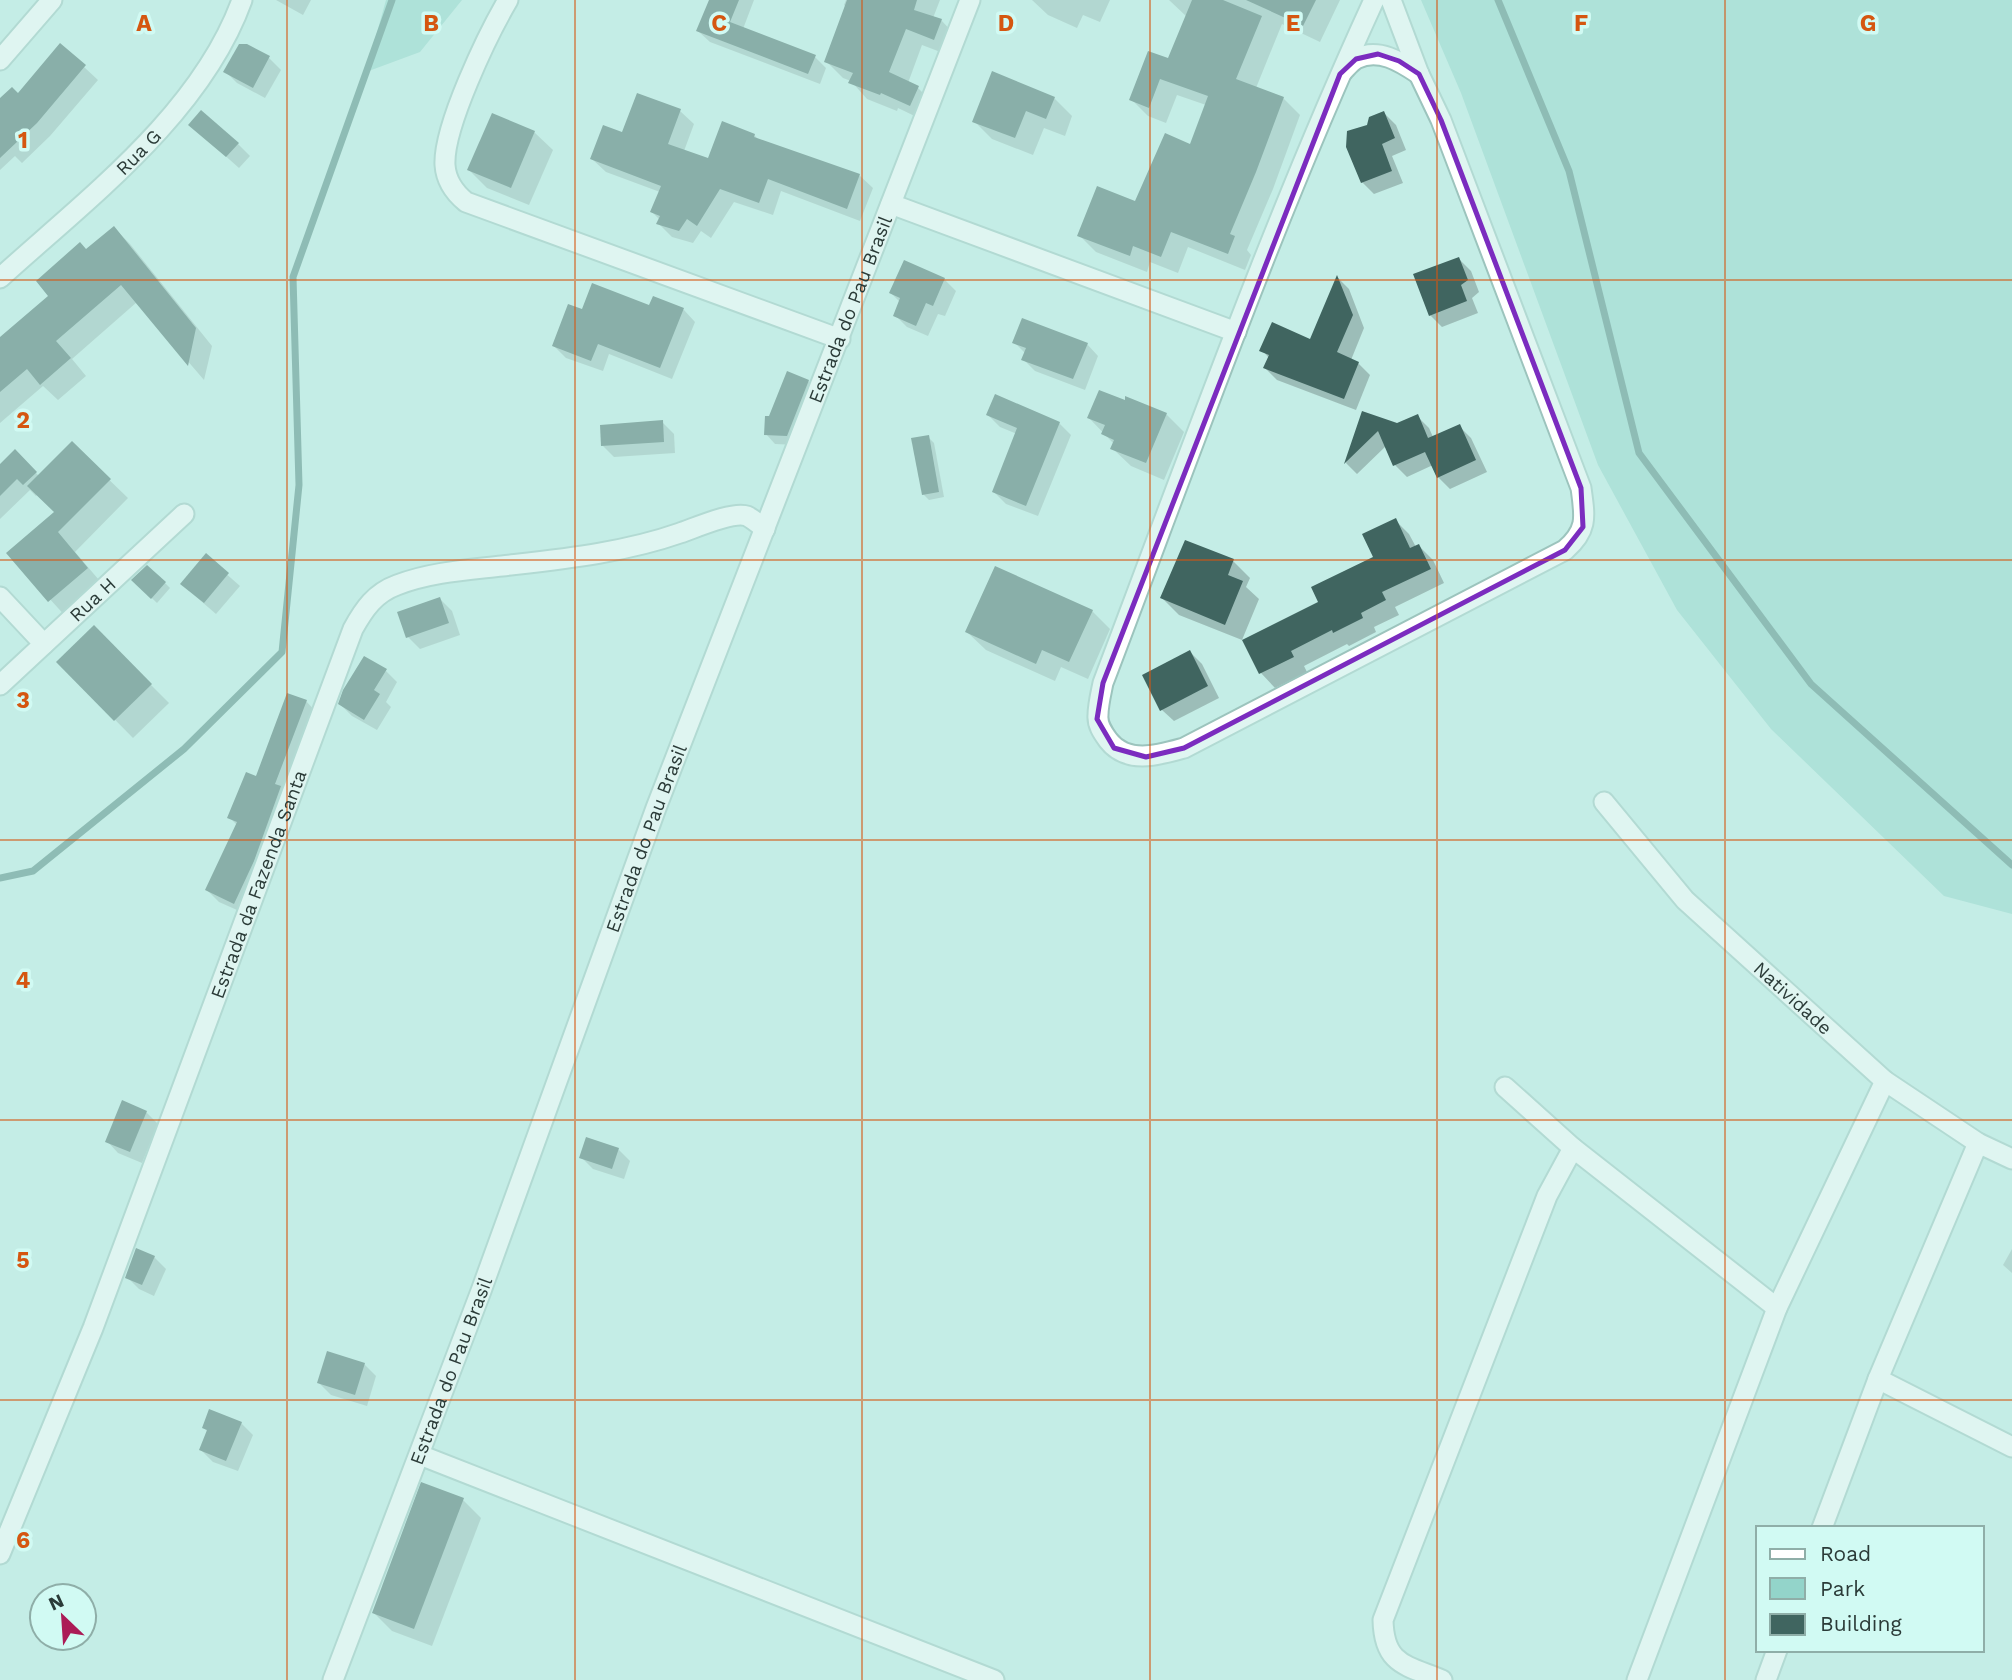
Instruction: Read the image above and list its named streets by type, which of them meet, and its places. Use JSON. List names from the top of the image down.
{
  "streets": {
    "street": [
      "Rua G",
      "Estrada do Pau Brasil",
      "Rua H",
      "Estrada da Fazenda Santa",
      "Natividade"
    ]
  },
  "crossings": [
    ["Estrada do Pau Brasil", "Estrada da Fazenda Santa"]
  ],
  "legend": ["Road", "Park", "Building"],
  "north": "top left",
  "grid": {
    "columns": [
      "A",
      "B",
      "C",
      "D",
      "E",
      "F",
      "G"
    ],
    "rows": [
      "1",
      "2",
      "3",
      "4",
      "5",
      "6"
    ]
  }
}
